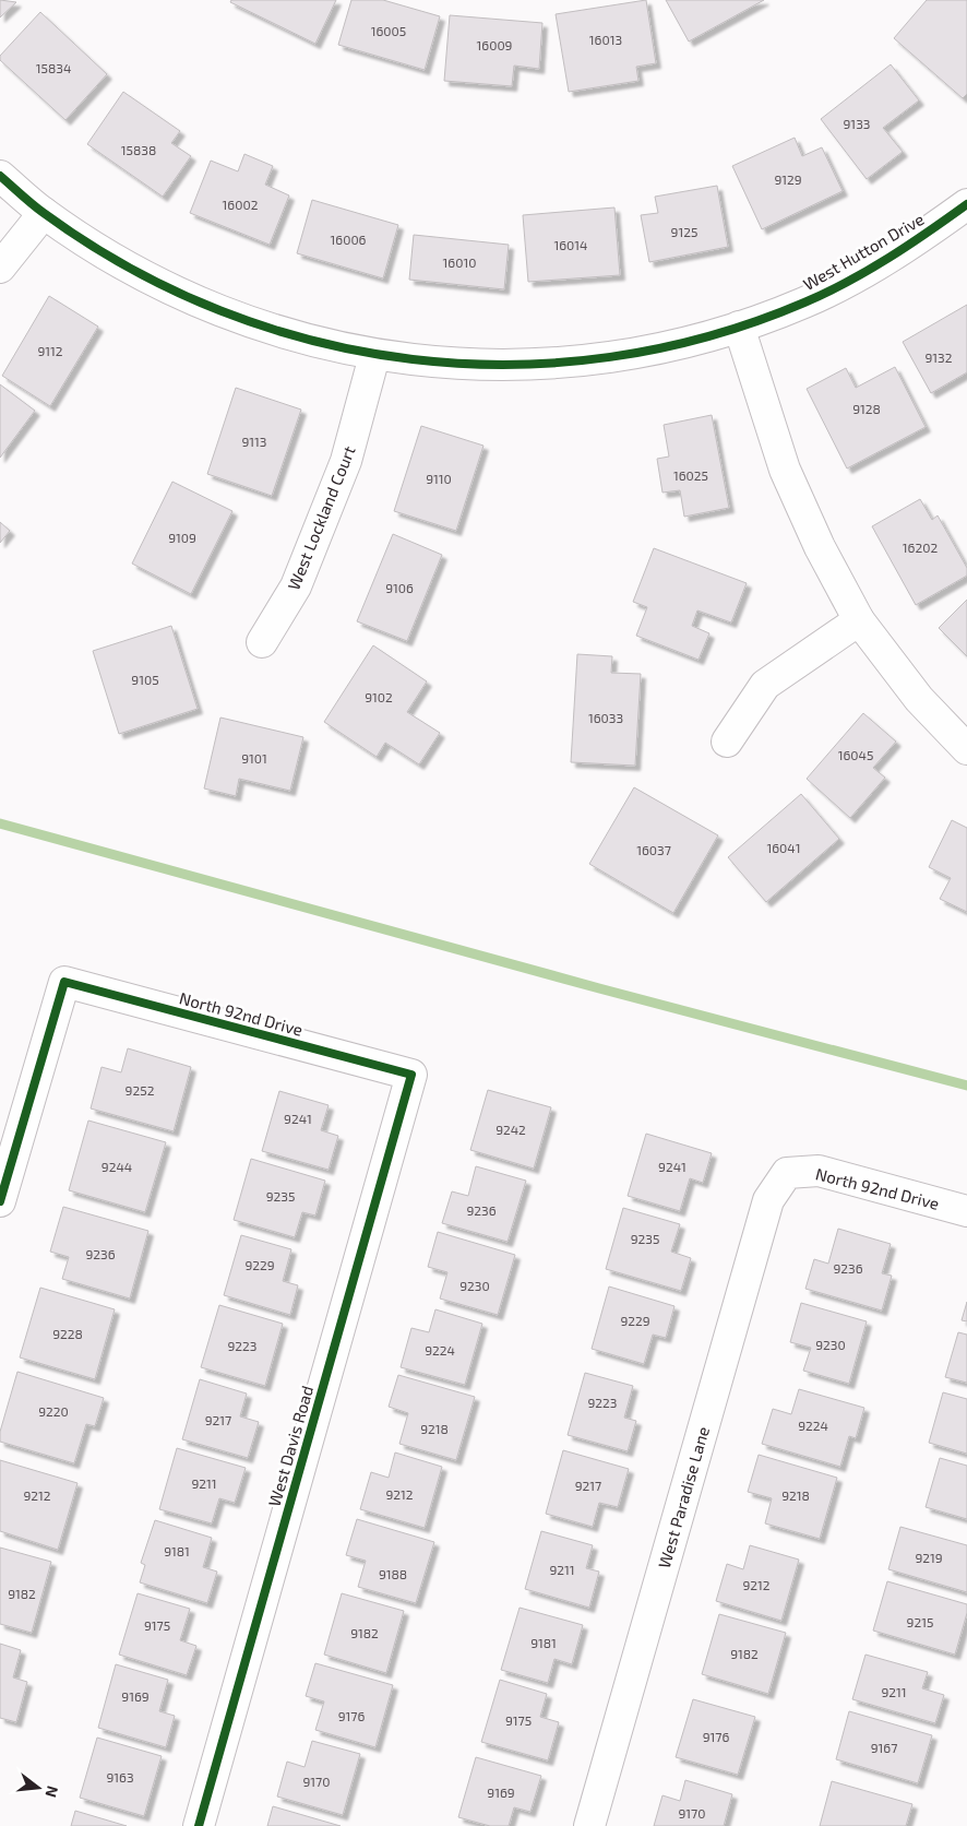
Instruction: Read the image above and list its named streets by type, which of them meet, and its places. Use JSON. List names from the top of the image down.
{
  "streets": {
    "street": [
      "West Hutton Drive",
      "West Lockland Court",
      "North 92nd Drive",
      "West Davis Road",
      "West Paradise Lane"
    ]
  },
  "crossings": [
    ["West Hutton Drive", "West Lockland Court"],
    ["North 92nd Drive", "West Davis Road"],
    ["North 92nd Drive", "West Paradise Lane"]
  ],
  "house_numbers": [
    "16005",
    "16013",
    "16009",
    "15834",
    "9133",
    "15838",
    "9129",
    "16002",
    "9125",
    "16006",
    "16014",
    "16010",
    "9112",
    "9132",
    "9128",
    "9113",
    "16025",
    "9110",
    "9109",
    "16202",
    "9106",
    "9105",
    "9102",
    "16033",
    "16045",
    "9101",
    "16041",
    "16037",
    "9252",
    "9241",
    "9242",
    "9244",
    "9241",
    "9235",
    "9236",
    "9235",
    "9236",
    "9229",
    "9236",
    "9230",
    "9229",
    "9228",
    "9230",
    "9223",
    "9224",
    "9223",
    "9220",
    "9217",
    "9224",
    "9218",
    "9211",
    "9217",
    "9212",
    "9212",
    "9218",
    "9181",
    "9219",
    "9211",
    "9188",
    "9212",
    "9182",
    "9215",
    "9175",
    "9182",
    "9181",
    "9182",
    "9211",
    "9169",
    "9176",
    "9175",
    "9176",
    "9167",
    "9163",
    "9170",
    "9169",
    "9170"
  ],
  "north": "right"
}
